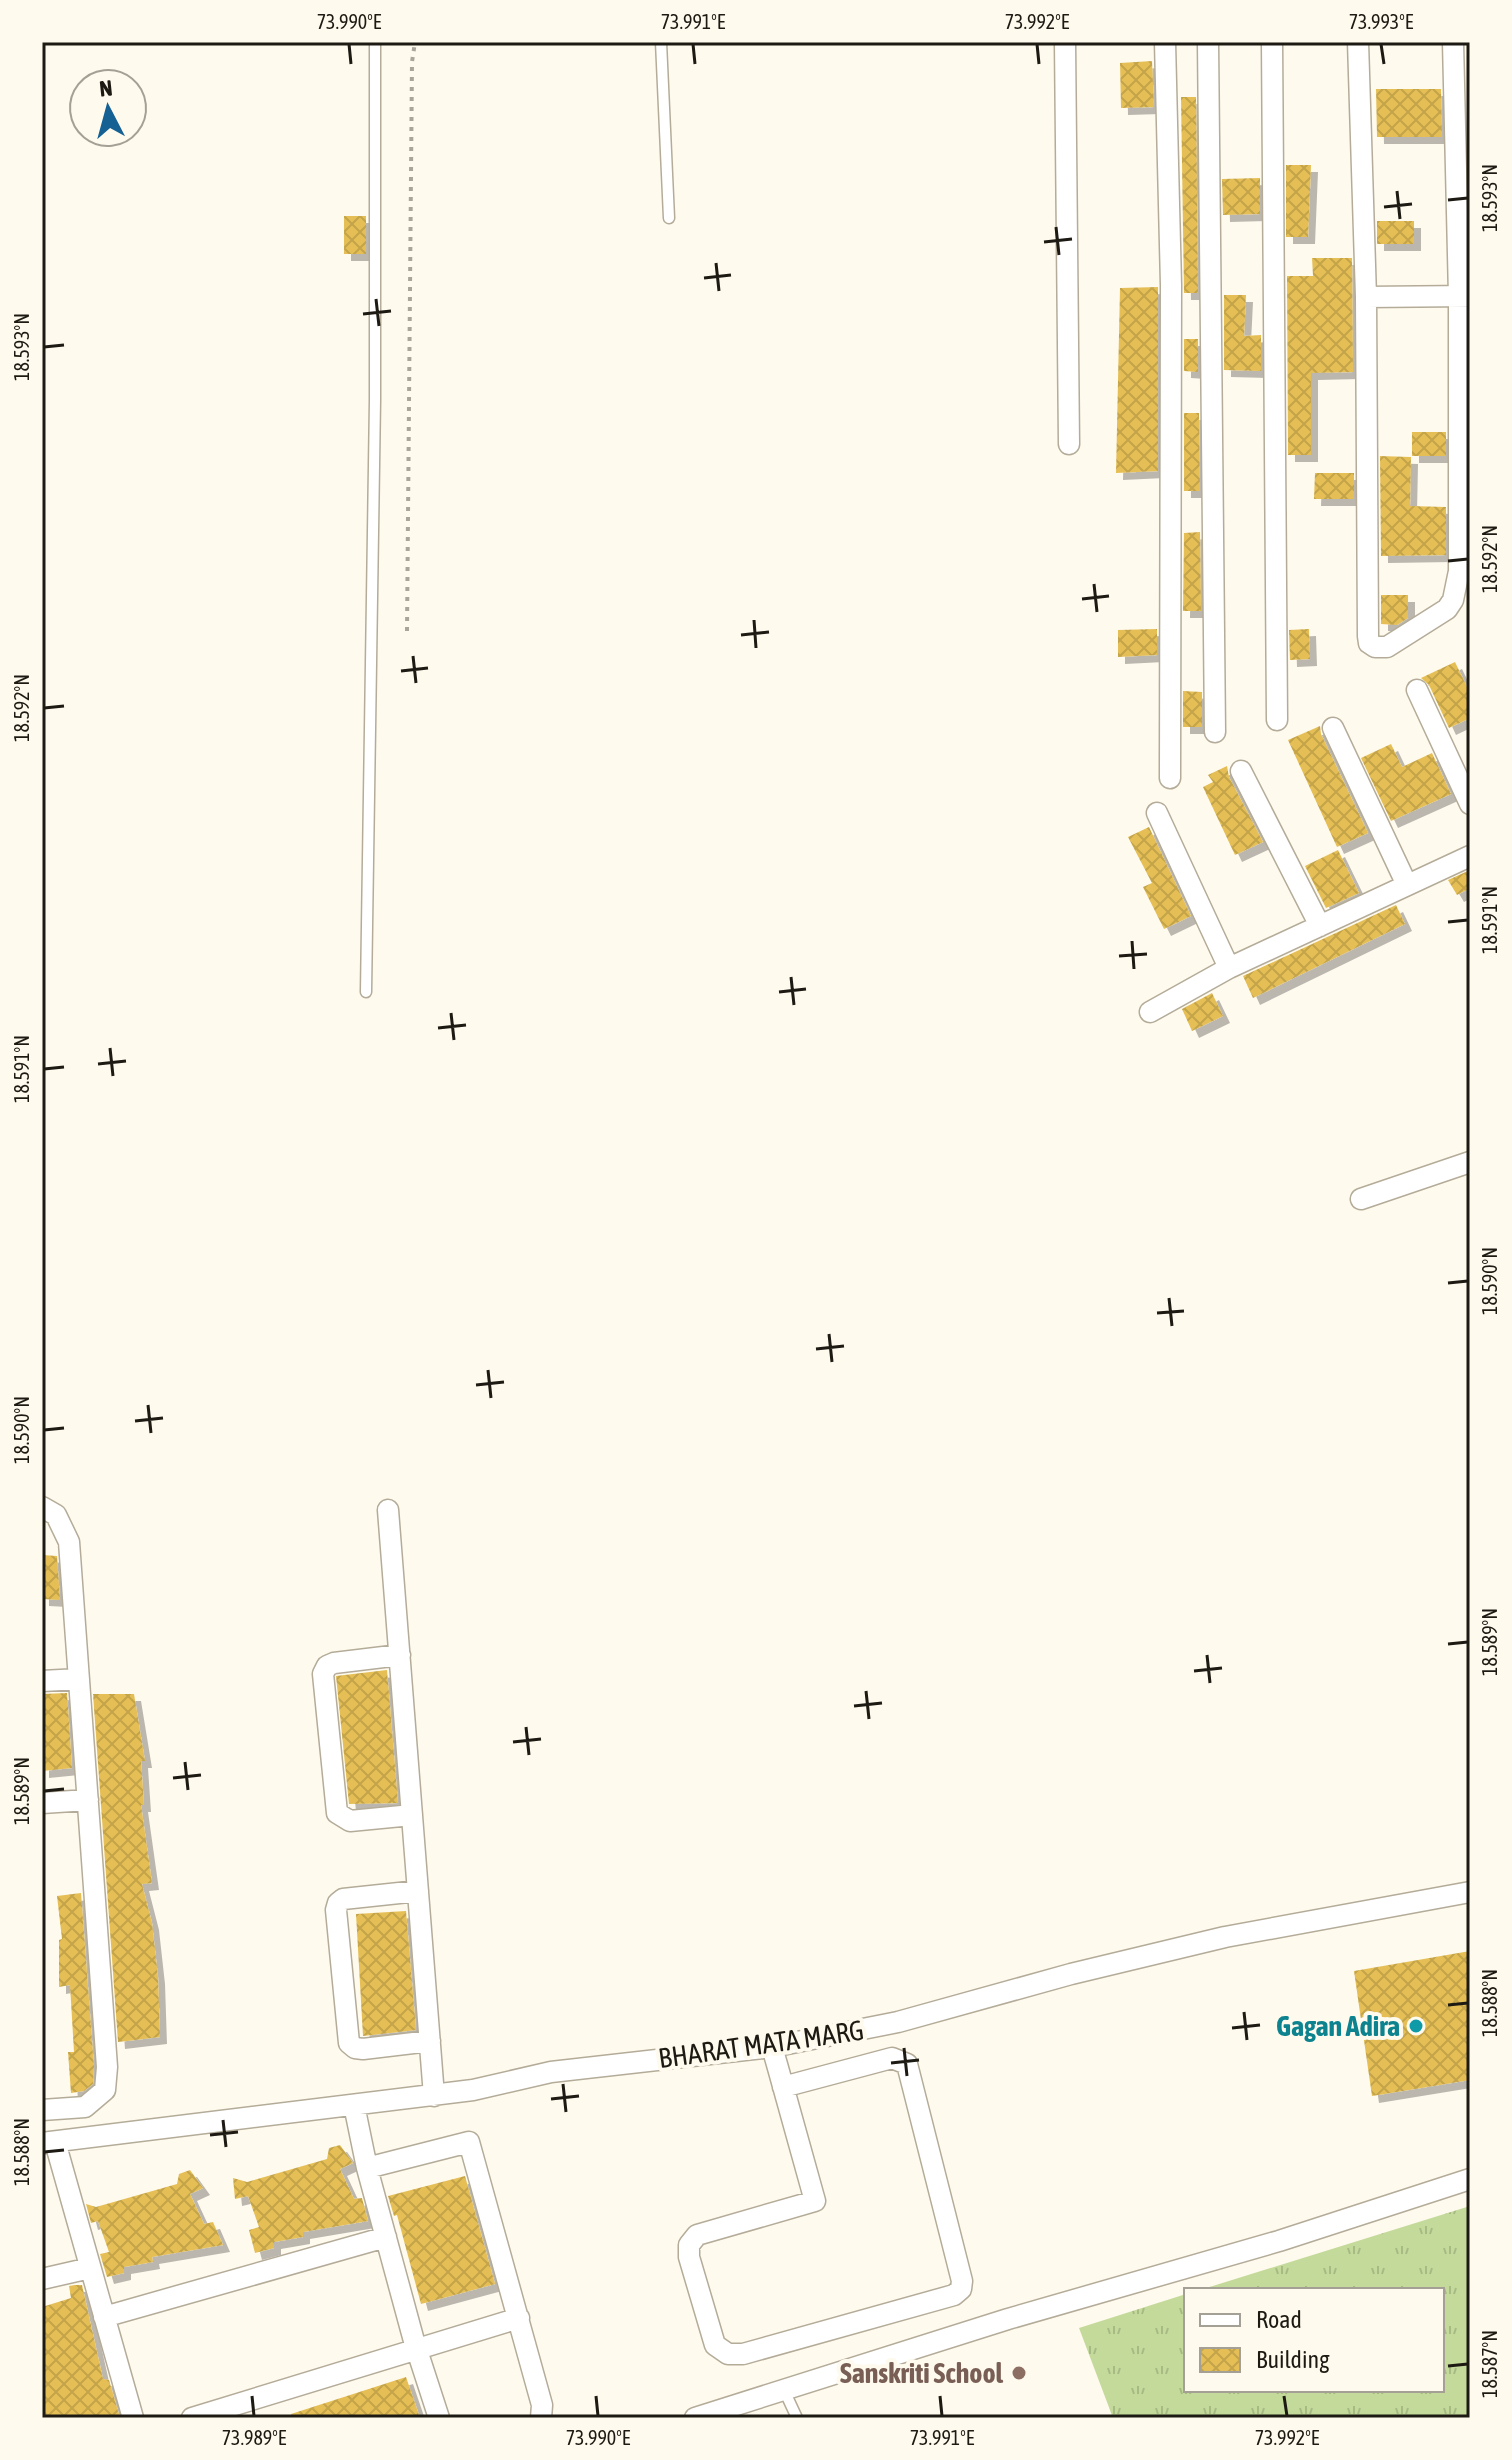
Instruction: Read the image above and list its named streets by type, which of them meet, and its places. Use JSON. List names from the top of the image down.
{
  "streets": {
    "street": ["BHARAT MATA MARG"]
  },
  "places": ["Gagan Adira", "Sanskriti School"],
  "legend": ["Road", "Building"],
  "north": "top",
  "coordinates": [
    "73.990°E",
    "73.991°E",
    "73.992°E",
    "73.993°E",
    "18.593°N",
    "18.592°N",
    "18.591°N",
    "18.590°N",
    "18.589°N",
    "18.588°N",
    "18.587°N",
    "73.989°E"
  ]
}
